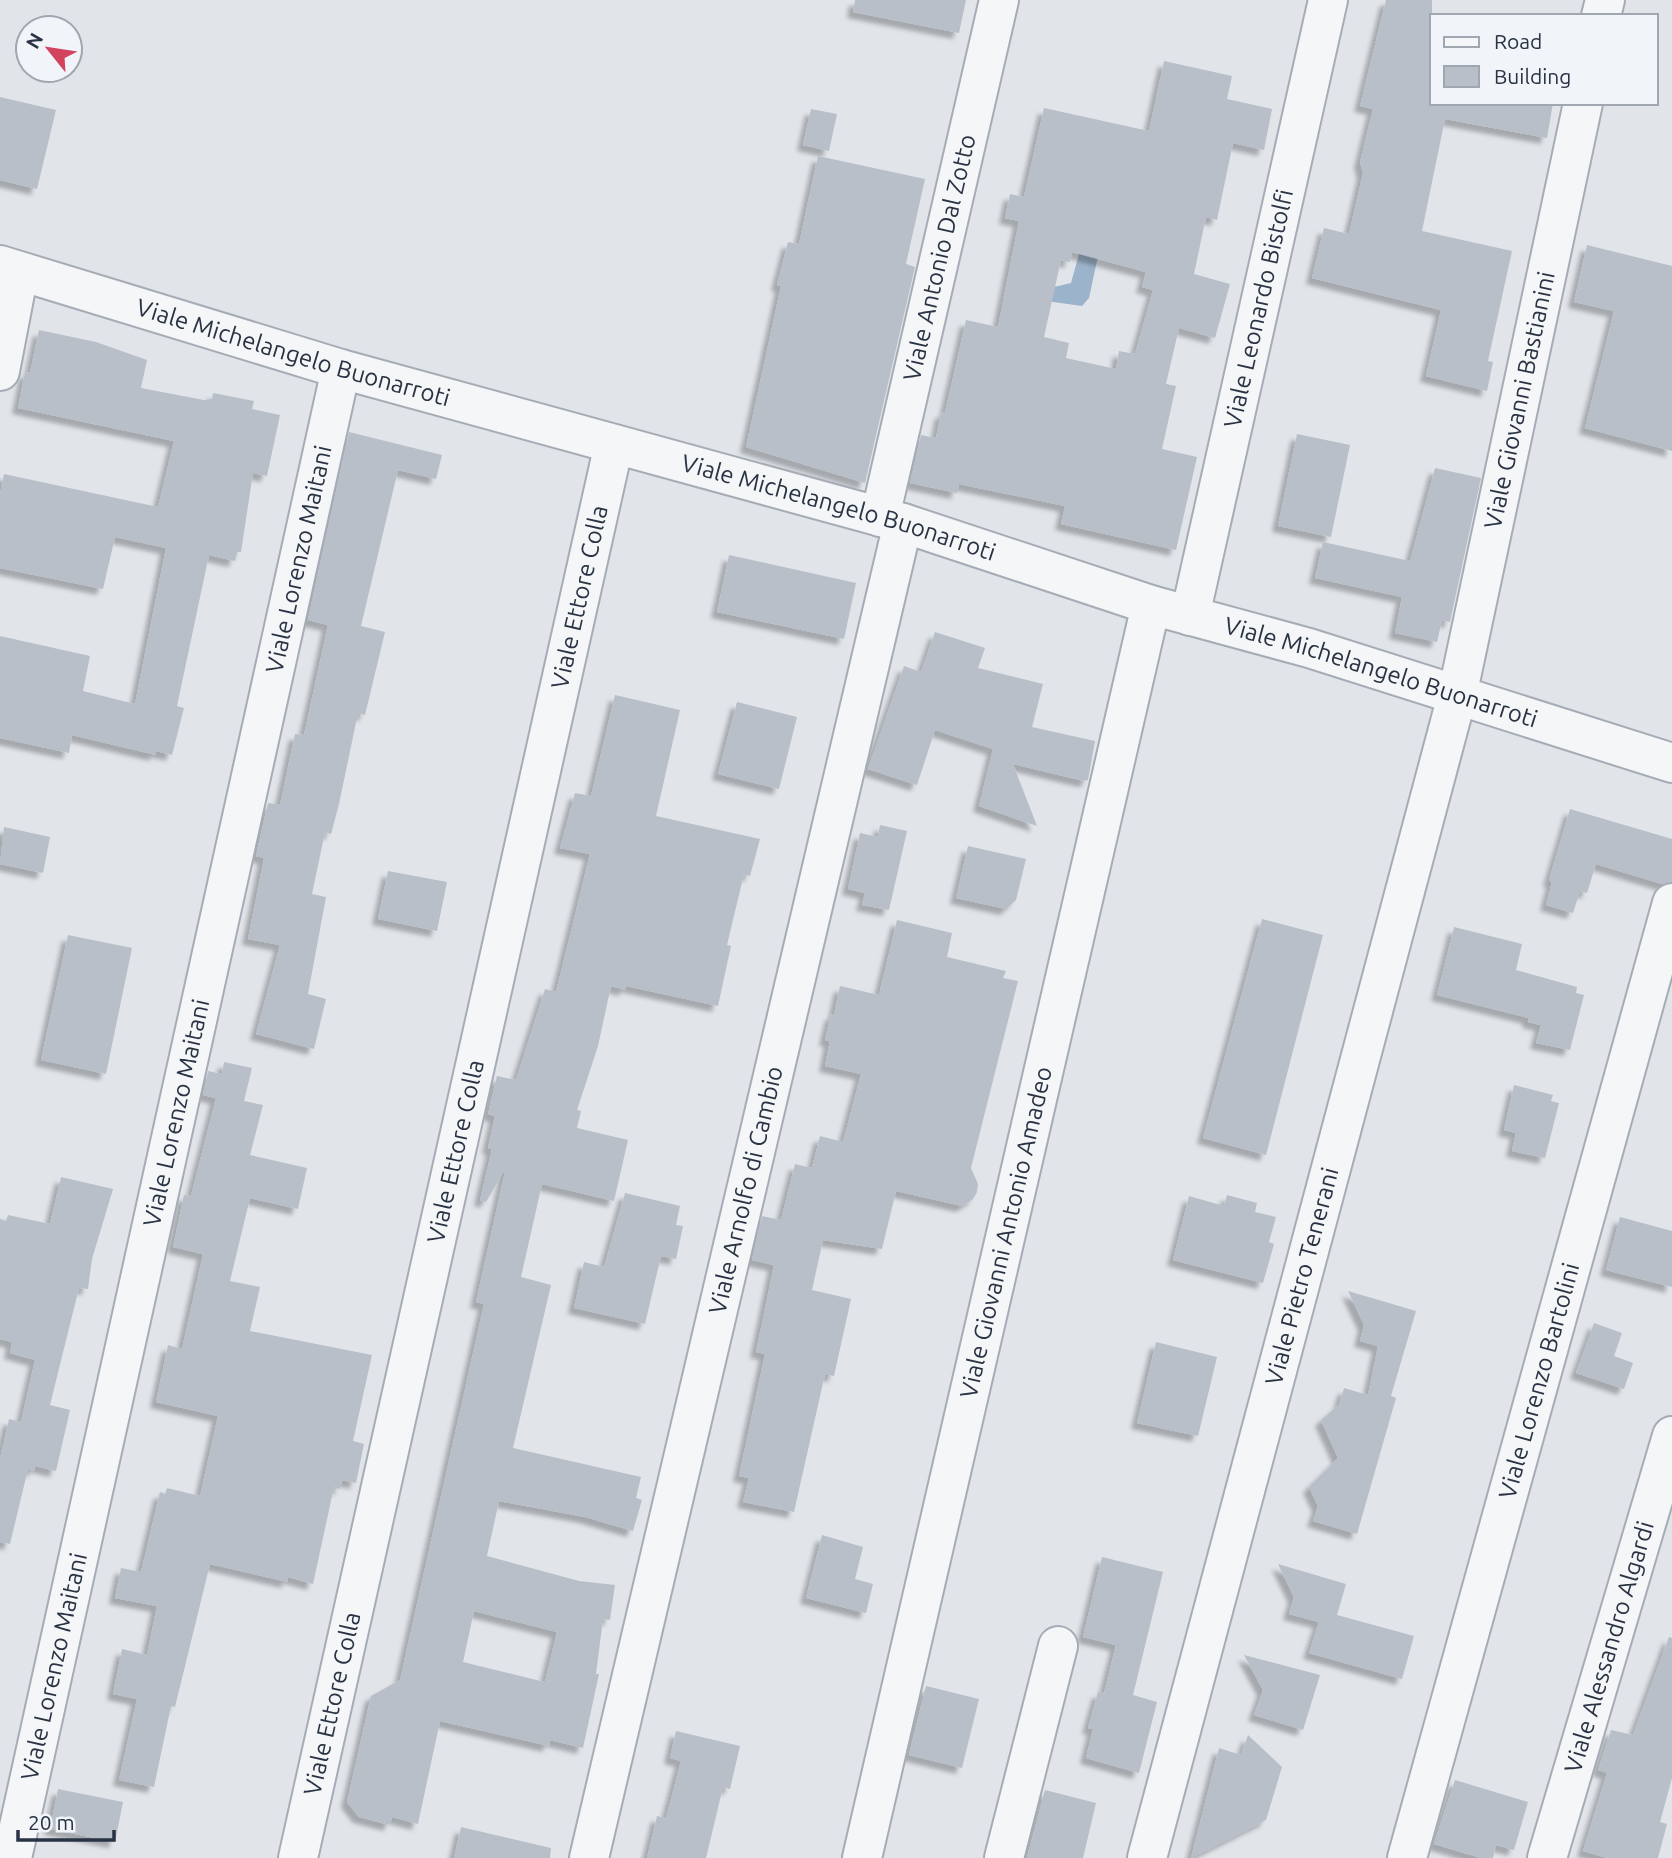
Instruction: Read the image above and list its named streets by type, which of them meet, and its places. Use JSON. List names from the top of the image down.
{
  "streets": {
    "street": [
      "Viale Antonio Dal Zotto",
      "Viale Leonardo Bistolfi",
      "Viale Michelangelo Buonarroti",
      "Viale Giovanni Bastianini",
      "Viale Lorenzo Maitani",
      "Viale Ettore Colla",
      "Viale Arnolfo di Cambio",
      "Viale Giovanni Antonio Amadeo",
      "Viale Pietro Tenerani",
      "Viale Lorenzo Bartolini",
      "Viale Alessandro Algardi"
    ]
  },
  "crossings": [
    ["Viale Antonio Dal Zotto", "Viale Michelangelo Buonarroti"],
    ["Viale Antonio Dal Zotto", "Viale Arnolfo di Cambio"],
    ["Viale Leonardo Bistolfi", "Viale Michelangelo Buonarroti"],
    ["Viale Michelangelo Buonarroti", "Viale Giovanni Bastianini"],
    ["Viale Michelangelo Buonarroti", "Viale Lorenzo Maitani"],
    ["Viale Michelangelo Buonarroti", "Viale Ettore Colla"],
    ["Viale Michelangelo Buonarroti", "Viale Arnolfo di Cambio"],
    ["Viale Michelangelo Buonarroti", "Viale Giovanni Antonio Amadeo"],
    ["Viale Michelangelo Buonarroti", "Viale Pietro Tenerani"],
    ["Viale Giovanni Bastianini", "Viale Pietro Tenerani"]
  ],
  "legend": ["Road", "Building"],
  "scale_bar": "20 m",
  "north": "top left"
}
